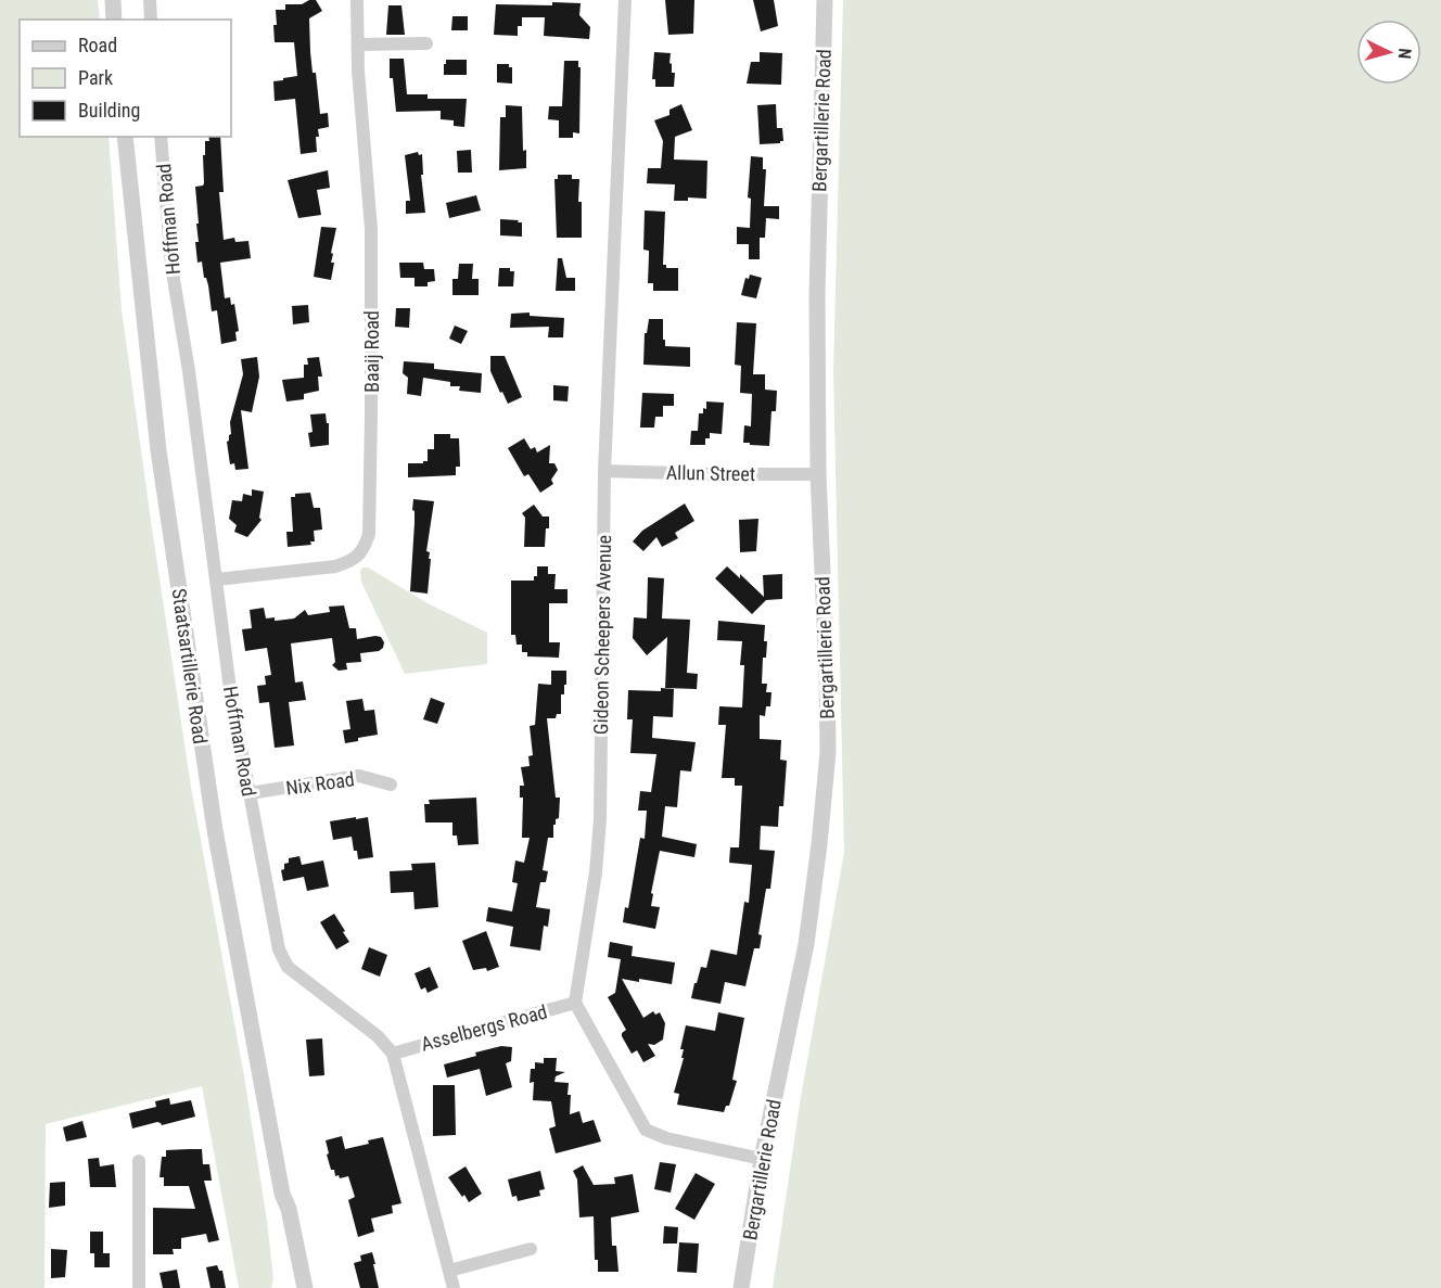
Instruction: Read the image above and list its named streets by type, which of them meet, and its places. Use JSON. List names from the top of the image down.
{
  "streets": {
    "street": [
      "Bergartillerie Road",
      "Hoffman Road",
      "Baaij Road",
      "Allun Street",
      "Gideon Scheepers Avenue",
      "Staatsartillerie Road",
      "Nix Road",
      "Asselbergs Road"
    ]
  },
  "crossings": [
    ["Bergartillerie Road", "Allun Street"],
    ["Hoffman Road", "Baaij Road"],
    ["Hoffman Road", "Nix Road"],
    ["Hoffman Road", "Asselbergs Road"],
    ["Allun Street", "Gideon Scheepers Avenue"],
    ["Gideon Scheepers Avenue", "Asselbergs Road"]
  ],
  "legend": ["Road", "Park", "Building"],
  "north": "right"
}
